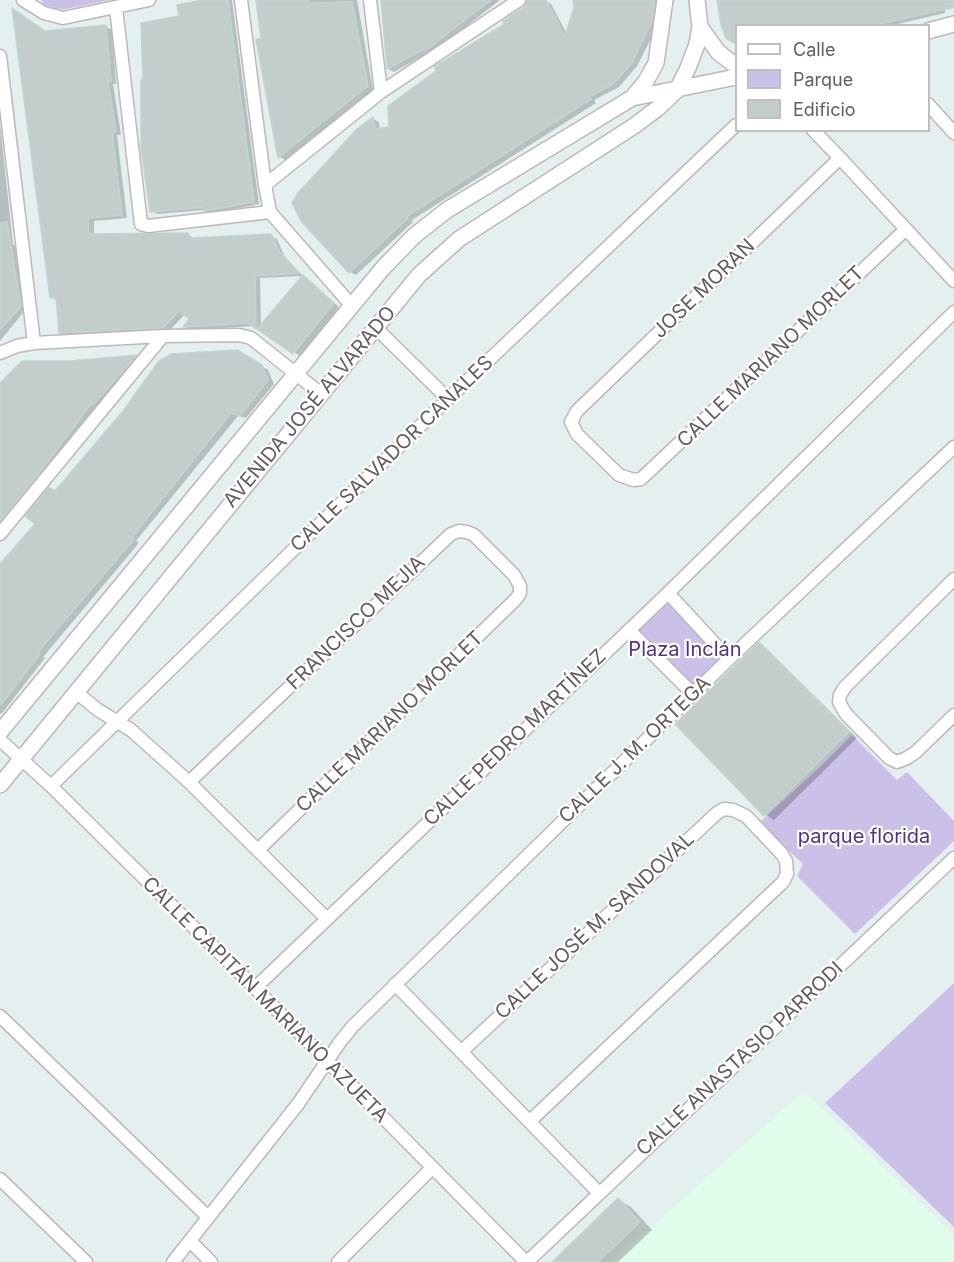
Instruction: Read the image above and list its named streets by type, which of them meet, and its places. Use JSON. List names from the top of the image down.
{
  "streets": {
    "street": [
      "JOSE MORAN",
      "CALLE MARIANO MORLET",
      "AVENIDA JOSÉ ALVARADO",
      "CALLE SALVADOR CANALES",
      "FRANCISCO MEJIA",
      "CALLE PEDRO MARTÍNEZ",
      "CALLE J. M. ORTEGA",
      "CALLE JOSÉ M. SANDOVAL",
      "CALLE CAPITÁN MARIANO AZUETA",
      "CALLE ANASTASIO PARRODI"
    ]
  },
  "crossings": [
    ["JOSE MORAN", "CALLE MARIANO MORLET"],
    ["CALLE MARIANO MORLET", "FRANCISCO MEJIA"],
    ["AVENIDA JOSÉ ALVARADO", "CALLE CAPITÁN MARIANO AZUETA"],
    ["CALLE SALVADOR CANALES", "CALLE CAPITÁN MARIANO AZUETA"],
    ["CALLE PEDRO MARTÍNEZ", "CALLE CAPITÁN MARIANO AZUETA"],
    ["CALLE J. M. ORTEGA", "CALLE CAPITÁN MARIANO AZUETA"],
    ["CALLE CAPITÁN MARIANO AZUETA", "CALLE ANASTASIO PARRODI"]
  ],
  "parks": ["Plaza Inclán", "parque florida"],
  "legend": ["Calle", "Parque", "Edificio"]
}
